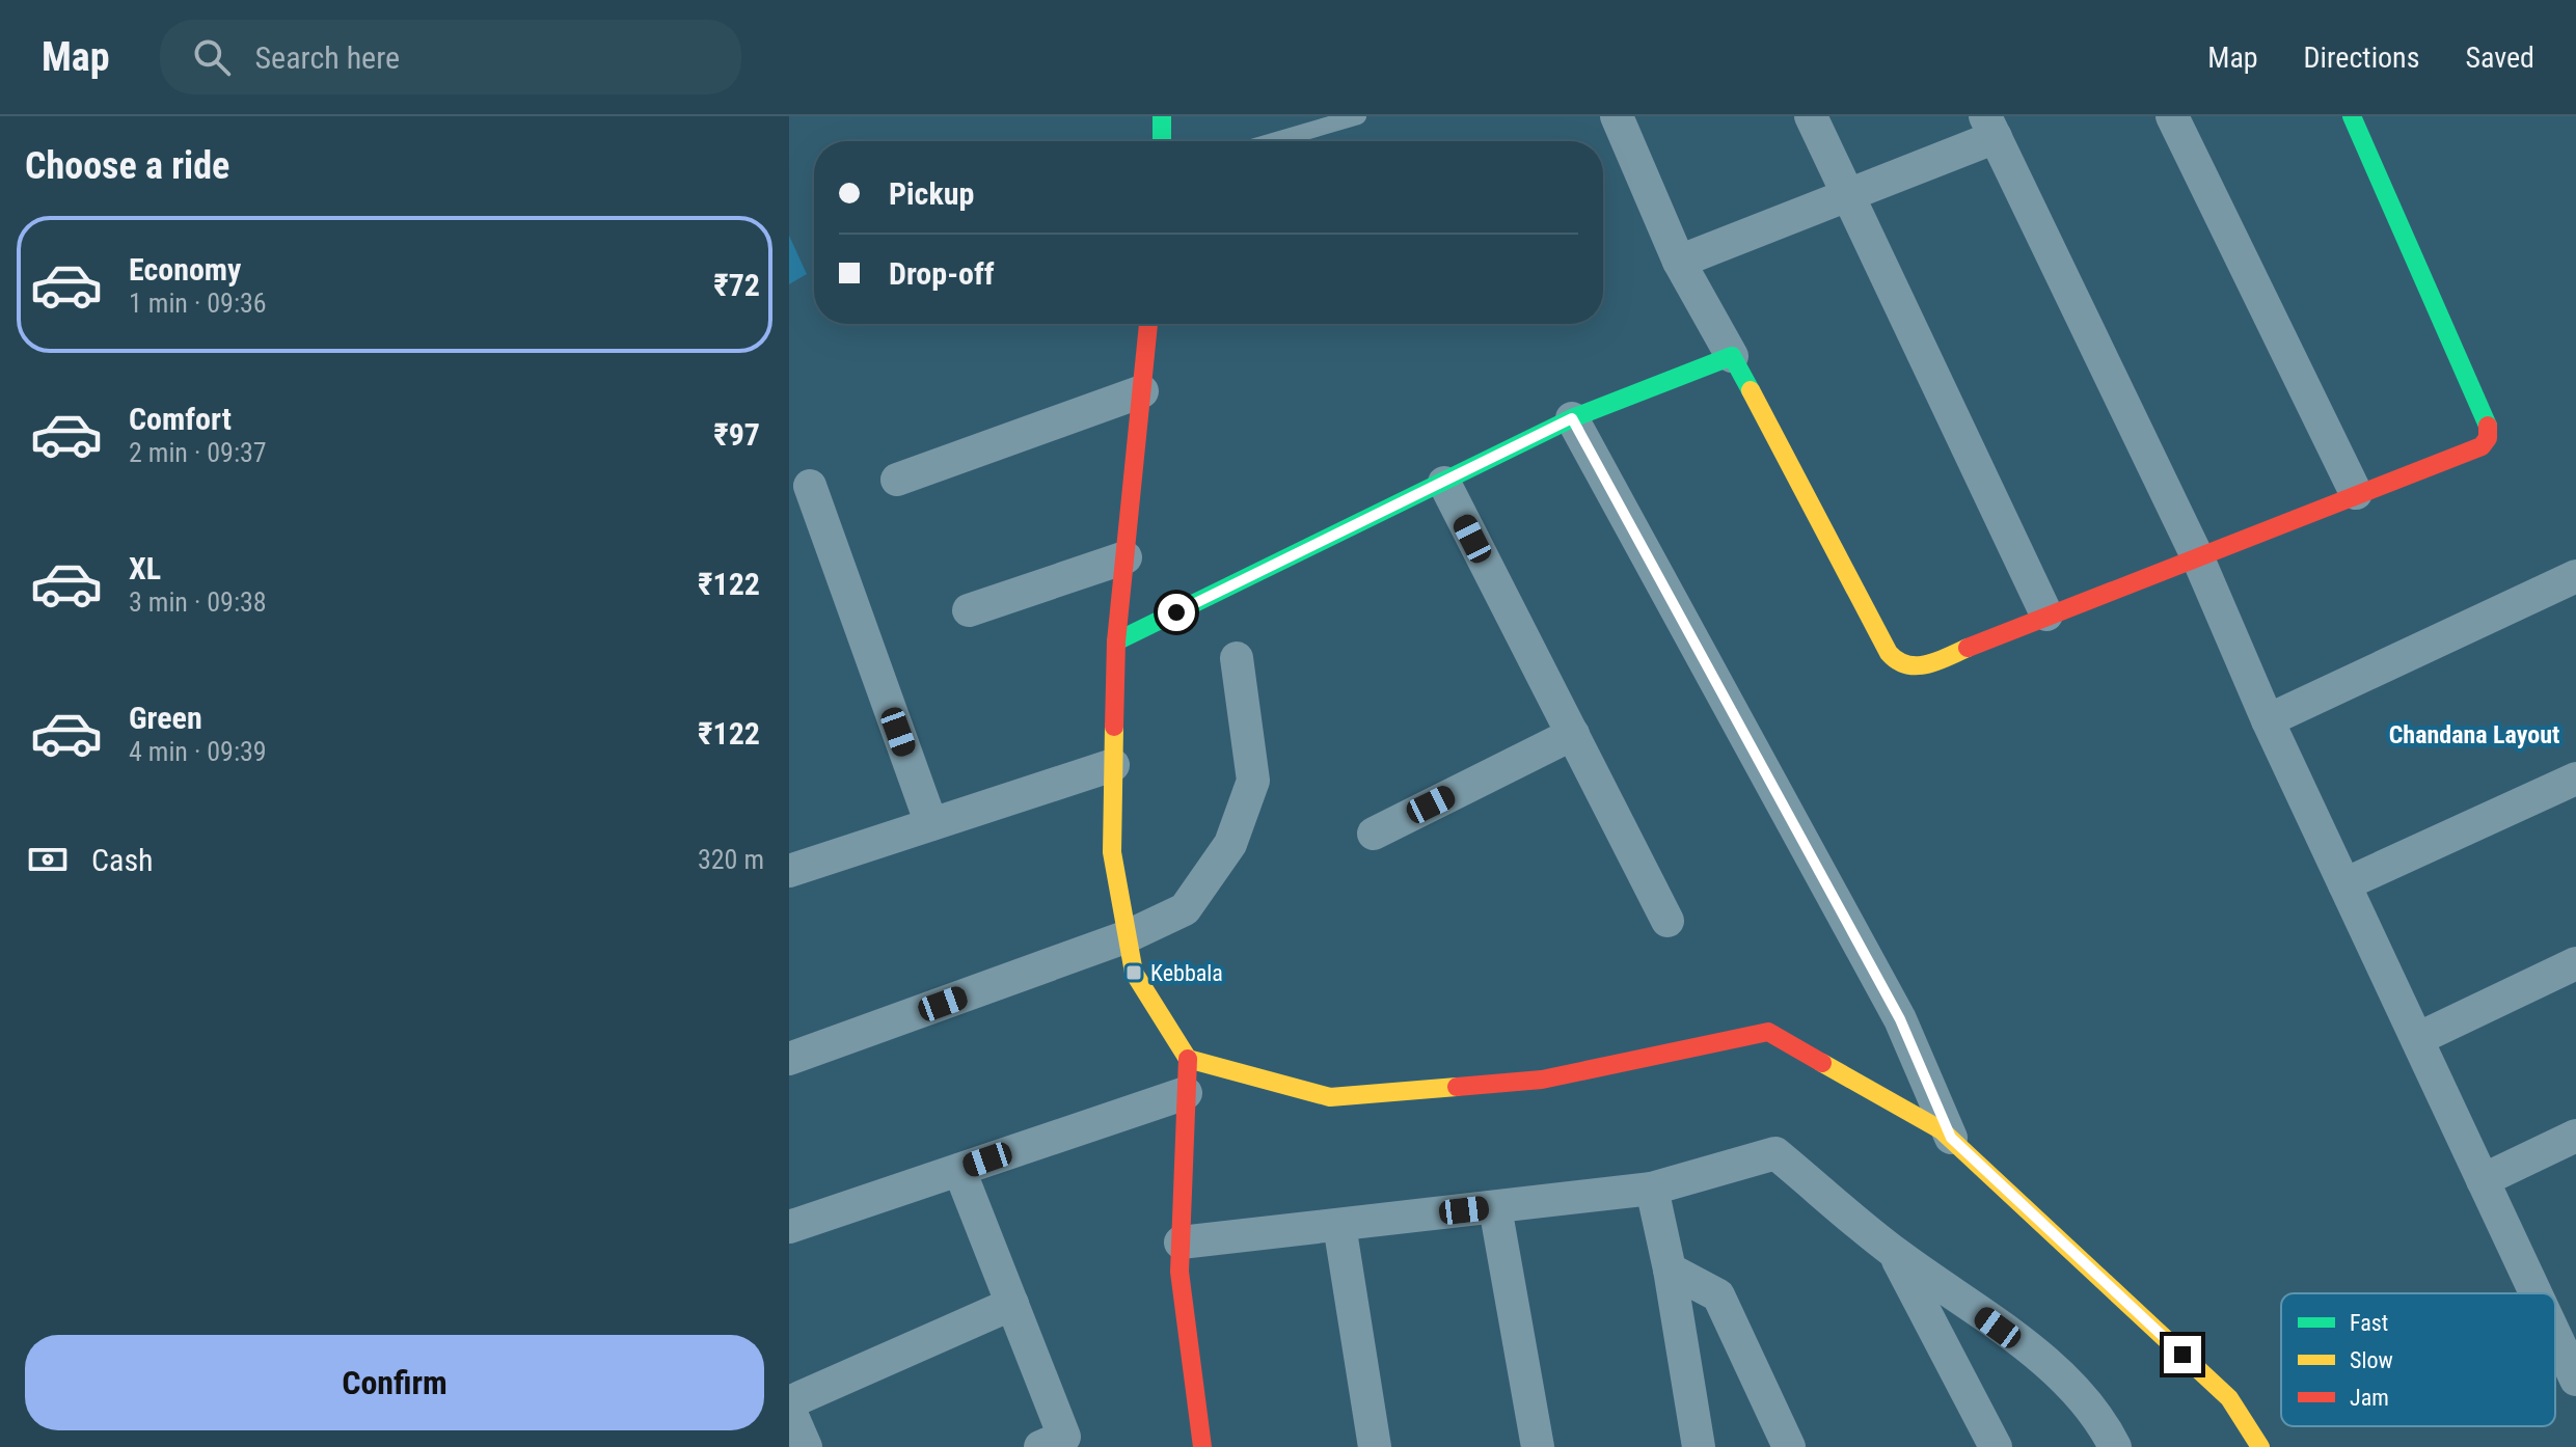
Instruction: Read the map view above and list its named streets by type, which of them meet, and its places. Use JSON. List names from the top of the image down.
{
  "districts": ["Chandana Layout"],
  "places": {
    "transit": ["Kebbala"]
  },
  "legend": ["Fast", "Slow", "Jam"],
  "page": {
    "header": "Map",
    "search": "Search here",
    "nav": ["Map", "Directions", "Saved"],
    "heading": "Choose a ride",
    "banner": ["Pickup", "Drop-off"],
    "list": [
      {
        "name": "Economy",
        "note": "1 min · 09:36",
        "value": "₹72"
      },
      {
        "name": "Comfort",
        "note": "2 min · 09:37",
        "value": "₹97"
      },
      {
        "name": "XL",
        "note": "3 min · 09:38",
        "value": "₹122"
      },
      {
        "name": "Green",
        "note": "4 min · 09:39",
        "value": "₹122"
      }
    ],
    "pay": ["Cash", "320 m"],
    "buttons": "Confirm"
  }
}
